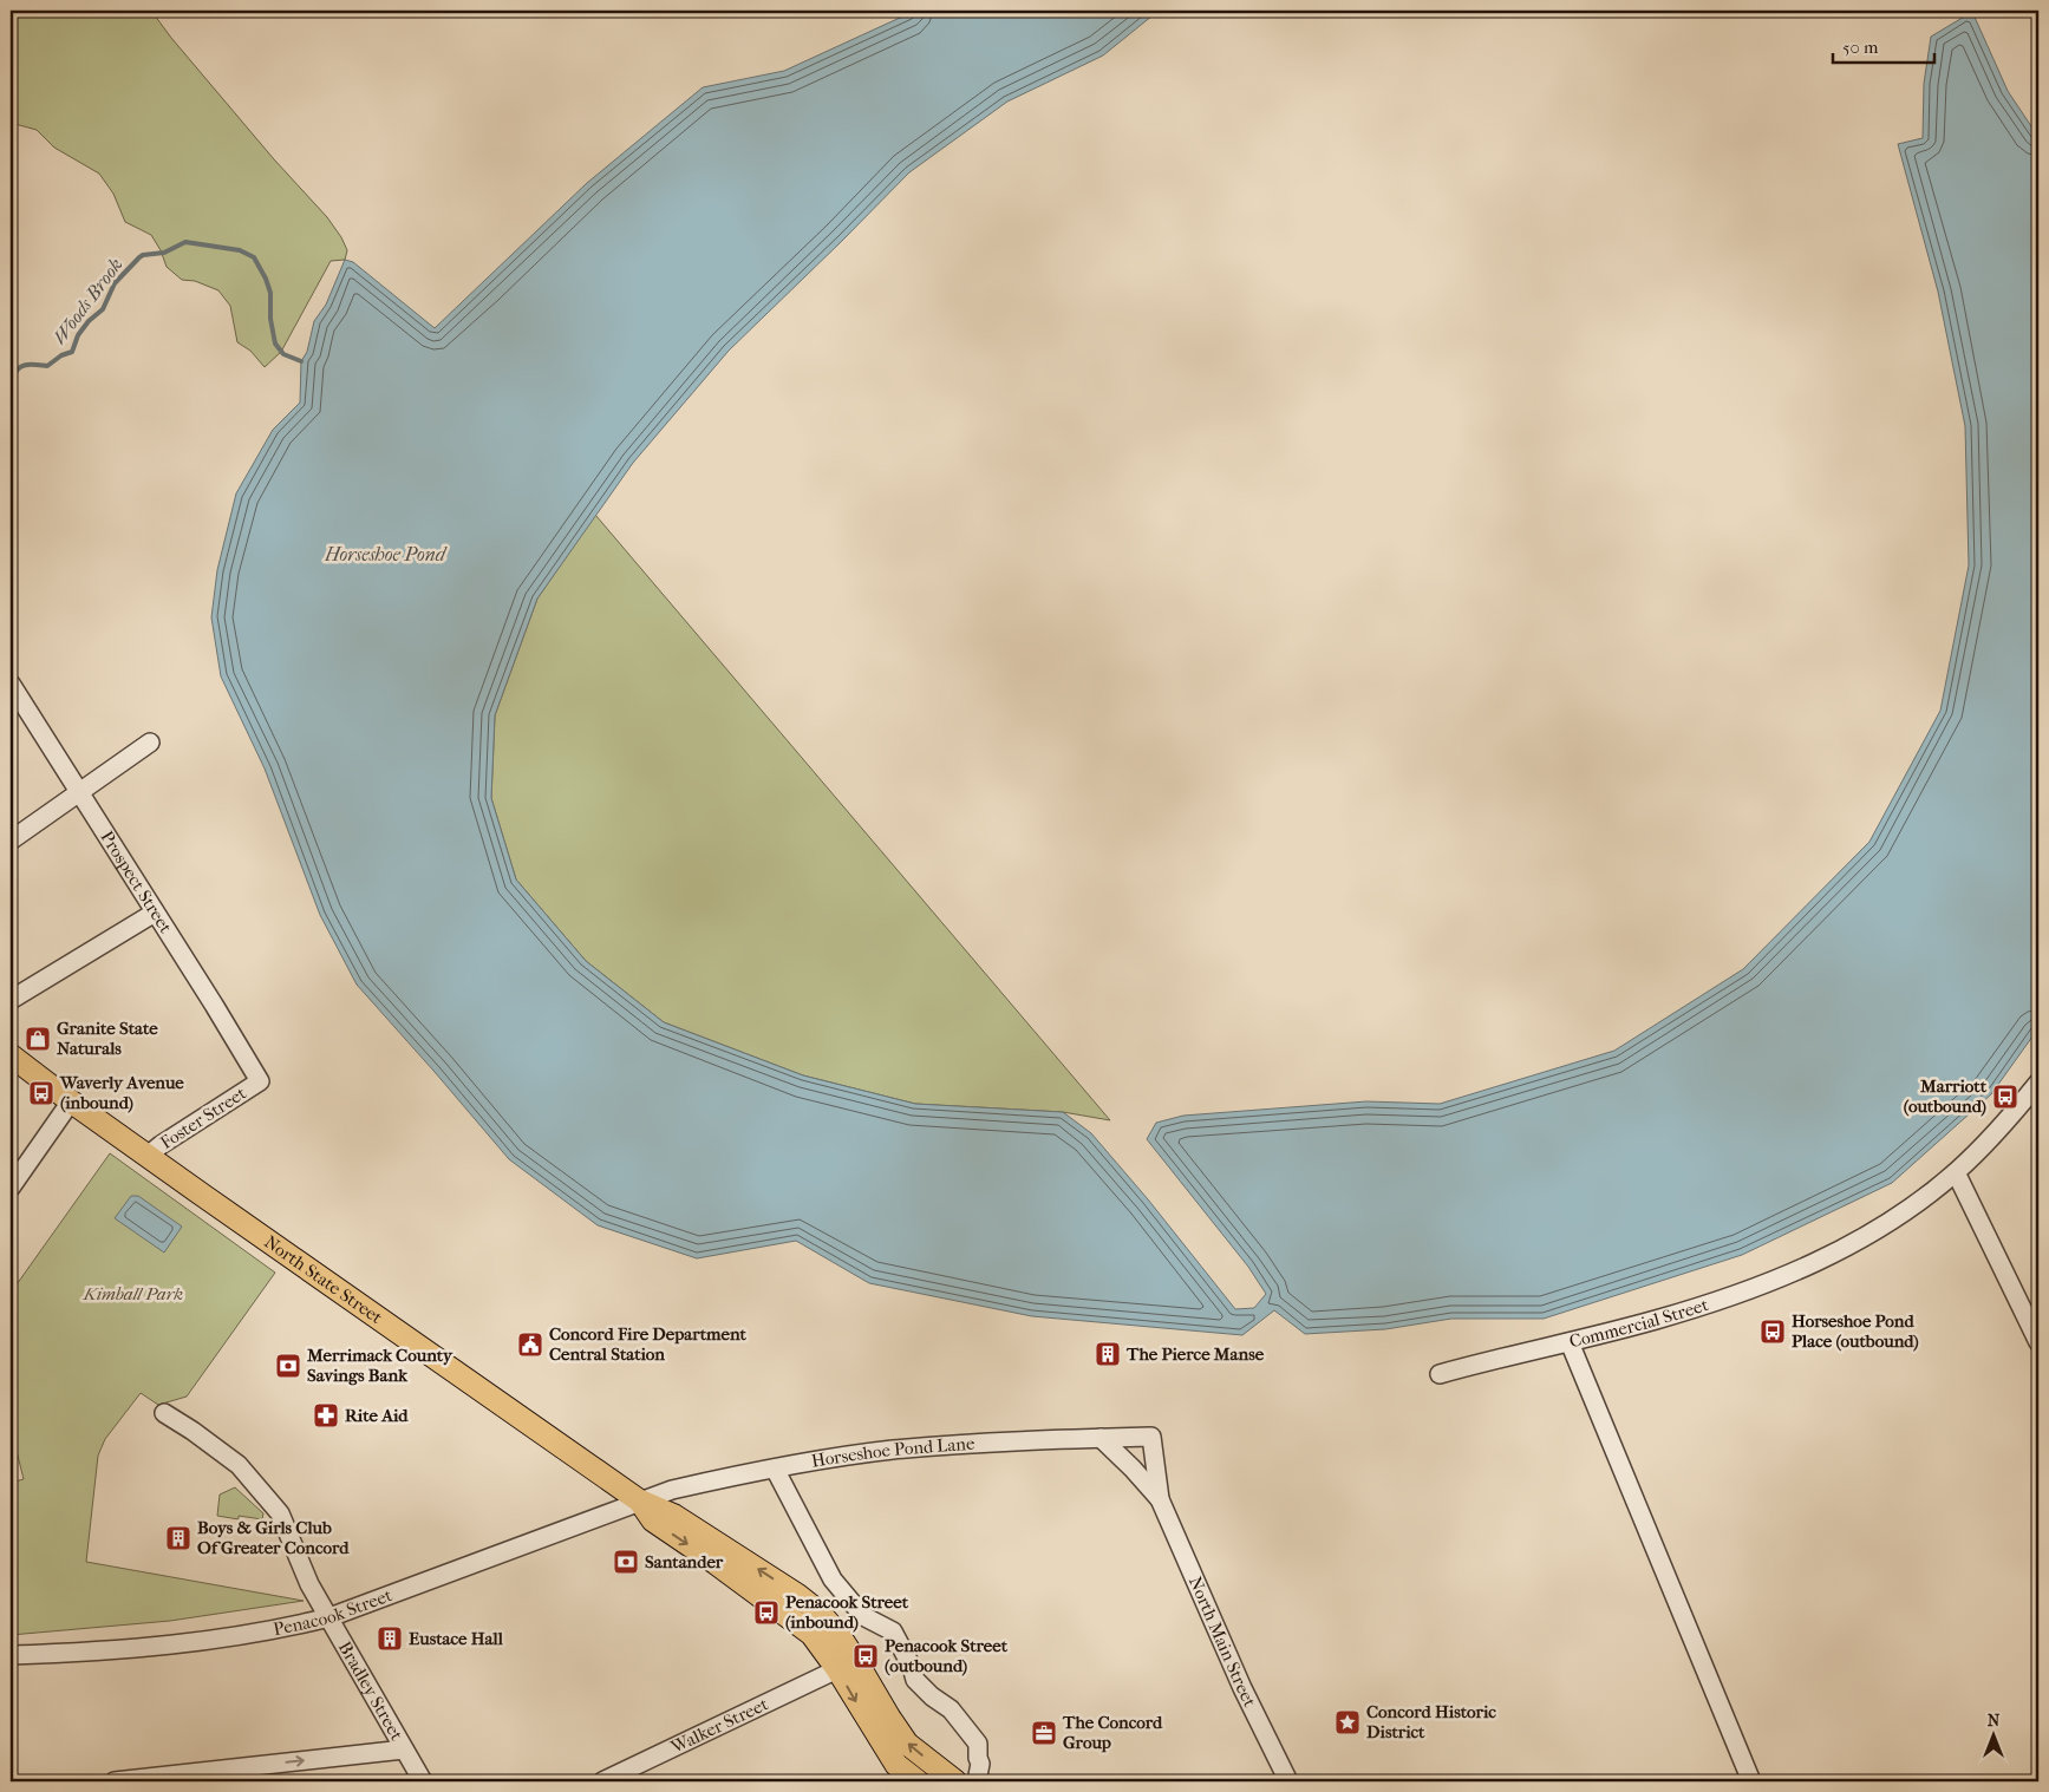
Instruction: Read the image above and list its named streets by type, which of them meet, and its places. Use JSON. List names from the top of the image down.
{
  "streets": {
    "main road": ["North State Street"],
    "street": [
      "Prospect Street",
      "Foster Street",
      "Commercial Street",
      "Horseshoe Pond Lane",
      "Penacook Street",
      "North Main Street",
      "Bradley Street",
      "Walker Street"
    ]
  },
  "crossings": [
    ["Prospect Street", "Foster Street"],
    ["Foster Street", "North State Street"],
    ["North State Street", "Horseshoe Pond Lane"],
    ["North State Street", "Penacook Street"],
    ["North State Street", "Walker Street"],
    ["Horseshoe Pond Lane", "Penacook Street"],
    ["Horseshoe Pond Lane", "North Main Street"],
    ["Penacook Street", "Bradley Street"]
  ],
  "water": ["Woods Brook", "Horseshoe Pond"],
  "parks": ["Kimball Park"],
  "places": {
    "shop": ["Granite State Naturals"],
    "bus stop": [
      "Waverly Avenue (inbound)",
      "Marriott (outbound)",
      "Horseshoe Pond Place (outbound)",
      "Penacook Street (inbound)",
      "Penacook Street (outbound)"
    ],
    "public building": ["Concord Fire Department Central Station"],
    "building": ["The Pierce Manse", "Boys & Girls Club Of Greater Concord", "Eustace Hall"],
    "bank": ["Merrimack County Savings Bank", "Santander"],
    "pharmacy": ["Rite Aid"],
    "place": ["Concord Historic District"],
    "office": ["The Concord Group"]
  },
  "scale_bar": "50 m",
  "north": "top"
}
